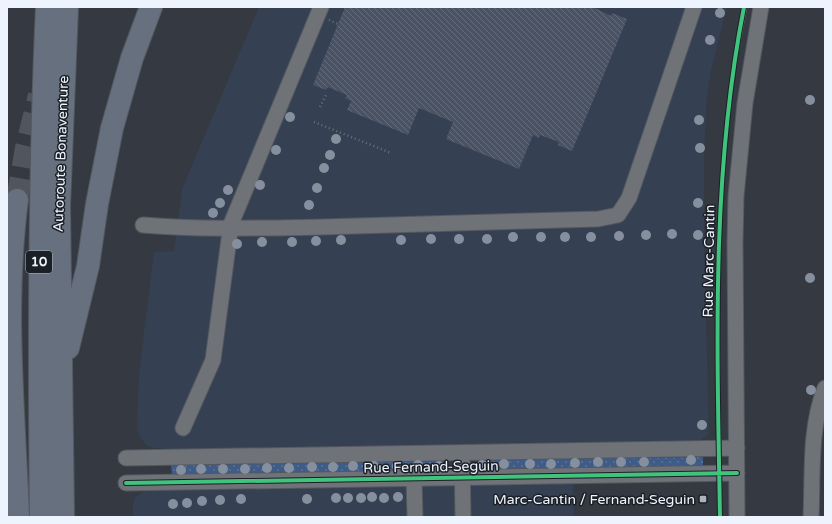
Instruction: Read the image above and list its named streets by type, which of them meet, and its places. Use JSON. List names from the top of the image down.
{
  "streets": {
    "highway": ["Autoroute Bonaventure", "10"],
    "street": ["Rue Marc-Cantin", "Rue Fernand-Seguin"]
  },
  "crossings": [
    ["Rue Marc-Cantin", "Rue Fernand-Seguin"]
  ],
  "places": {
    "transit": ["Marc-Cantin / Fernand-Seguin"]
  }
}
